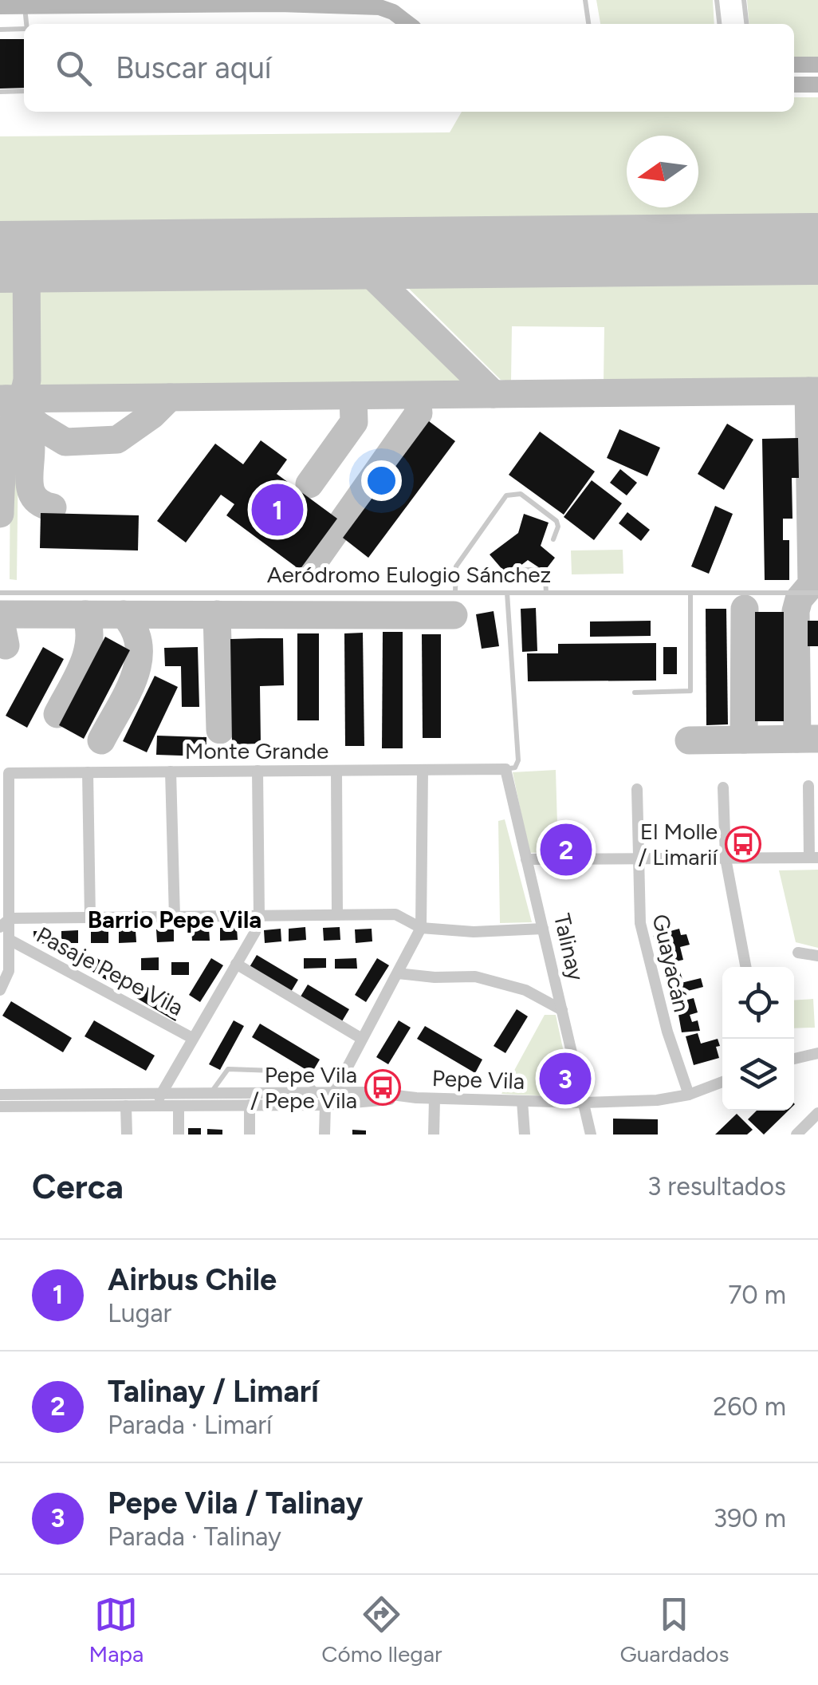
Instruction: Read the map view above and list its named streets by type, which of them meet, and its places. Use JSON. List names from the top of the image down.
{
  "streets": {
    "street": [
      "Monte Grande",
      "Talinay",
      "Guayacán",
      "Pasaje Pepe Vila",
      "Pepe Vila"
    ],
    "lane": ["Aeródromo Eulogio Sánchez"]
  },
  "crossings": [
    ["Monte Grande", "Talinay"],
    ["Talinay", "Pepe Vila"],
    ["Guayacán", "Pepe Vila"],
    ["Pasaje Pepe Vila", "Pepe Vila"]
  ],
  "districts": ["Barrio Pepe Vila"],
  "places": {
    "bus stop": ["El Molle / Limarií", "Pepe Vila / Pepe Vila"]
  },
  "north": "left",
  "page": {
    "search": "Buscar aquí",
    "pins": ["1", "2", "3"],
    "heading": ["Cerca", "3 resultados"],
    "list": [
      {
        "mark": "1",
        "name": "Airbus Chile",
        "note": "Lugar",
        "value": "70 m"
      },
      {
        "mark": "2",
        "name": "Talinay / Limarí",
        "note": "Parada · Limarí",
        "value": "260 m"
      },
      {
        "mark": "3",
        "name": "Pepe Vila / Talinay",
        "note": "Parada · Talinay",
        "value": "390 m"
      }
    ],
    "nav": ["Mapa", "Cómo llegar", "Guardados"]
  }
}
